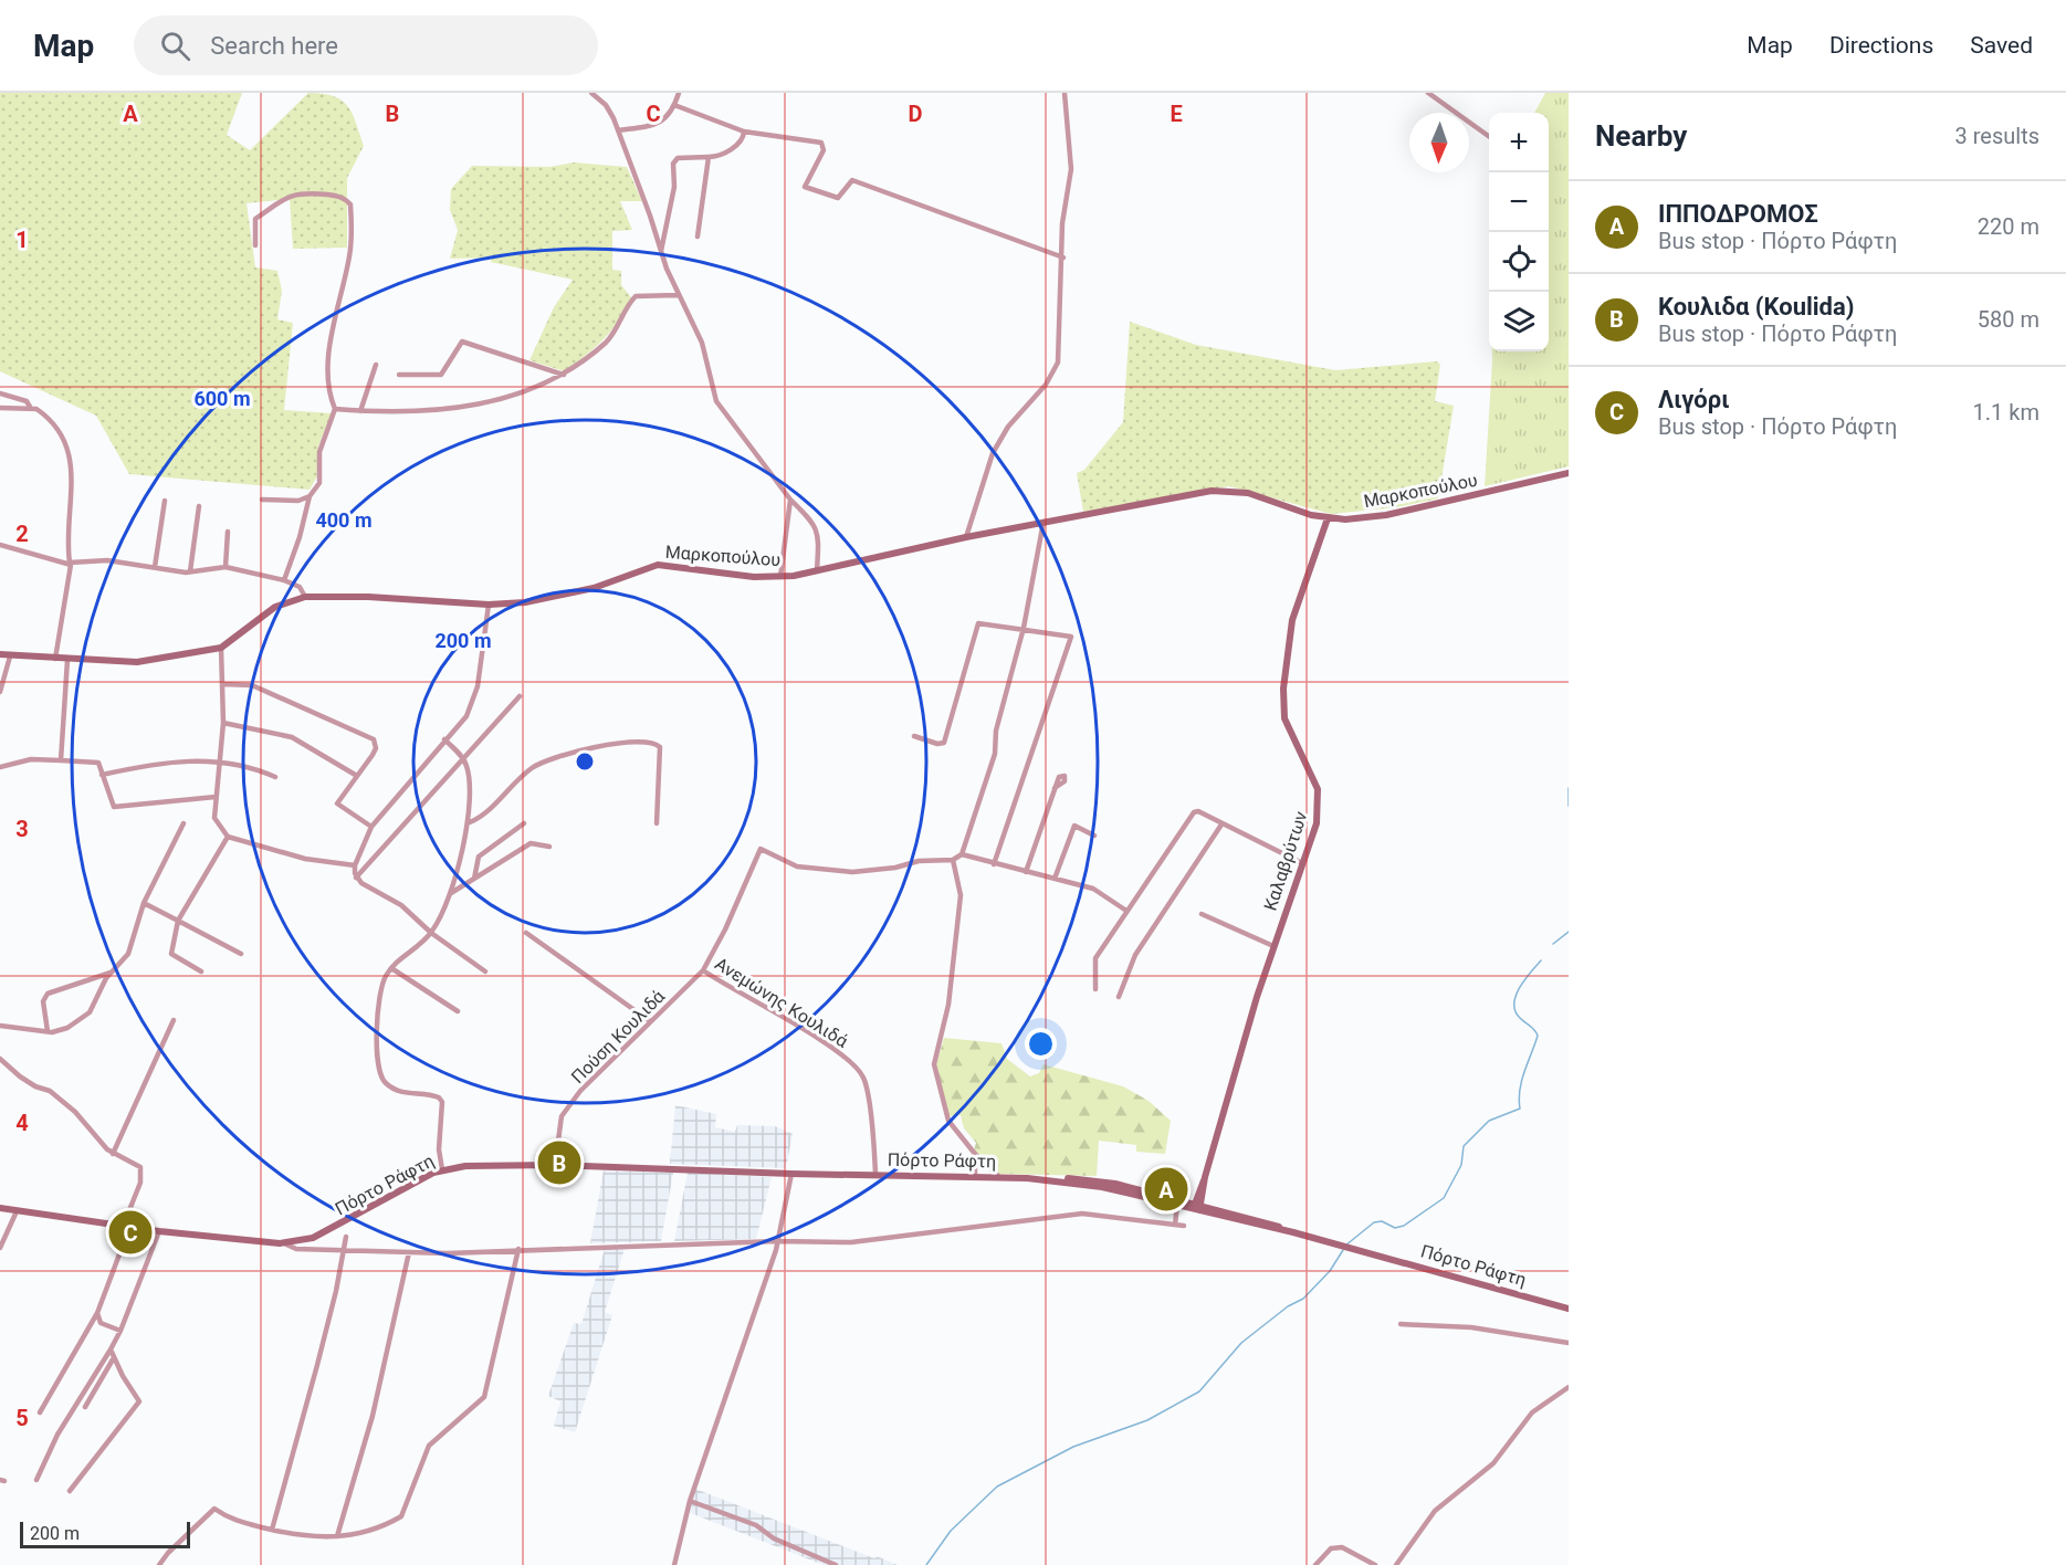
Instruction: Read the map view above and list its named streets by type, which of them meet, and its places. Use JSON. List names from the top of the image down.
{
  "streets": {
    "main road": ["Μαρκοπούλου", "Καλαβρύτων", "Πόρτο Ράφτη"],
    "street": ["Ανεμώνης Κουλιδά", "Πούση Κουλιδά"]
  },
  "crossings": [
    ["Μαρκοπούλου", "Καλαβρύτων"],
    ["Καλαβρύτων", "Πόρτο Ράφτη"],
    ["Ανεμώνης Κουλιδά", "Πούση Κουλιδά"],
    ["Ανεμώνης Κουλιδά", "Πόρτο Ράφτη"],
    ["Πούση Κουλιδά", "Πόρτο Ράφτη"]
  ],
  "scale_bar": "200 m",
  "north": "bottom",
  "page": {
    "header": "Map",
    "search": "Search here",
    "nav": ["Map", "Directions", "Saved"],
    "heading": ["Nearby", "3 results"],
    "map_buttons": ["+", "−"],
    "list": [
      {
        "mark": "A",
        "name": "ΙΠΠΟΔΡΟΜΟΣ",
        "note": "Bus stop · Πόρτο Ράφτη",
        "value": "220 m"
      },
      {
        "mark": "B",
        "name": "Κουλιδα (Koulida)",
        "note": "Bus stop · Πόρτο Ράφτη",
        "value": "580 m"
      },
      {
        "mark": "C",
        "name": "Λιγόρι",
        "note": "Bus stop · Πόρτο Ράφτη",
        "value": "1.1 km"
      }
    ],
    "pins": ["B", "A", "C"],
    "scale": "200 m"
  },
  "grid": {
    "columns": [
      "A",
      "B",
      "C",
      "D",
      "E"
    ],
    "rows": [
      "1",
      "2",
      "3",
      "4",
      "5"
    ]
  },
  "rings": ["600 m", "400 m", "200 m"]
}
